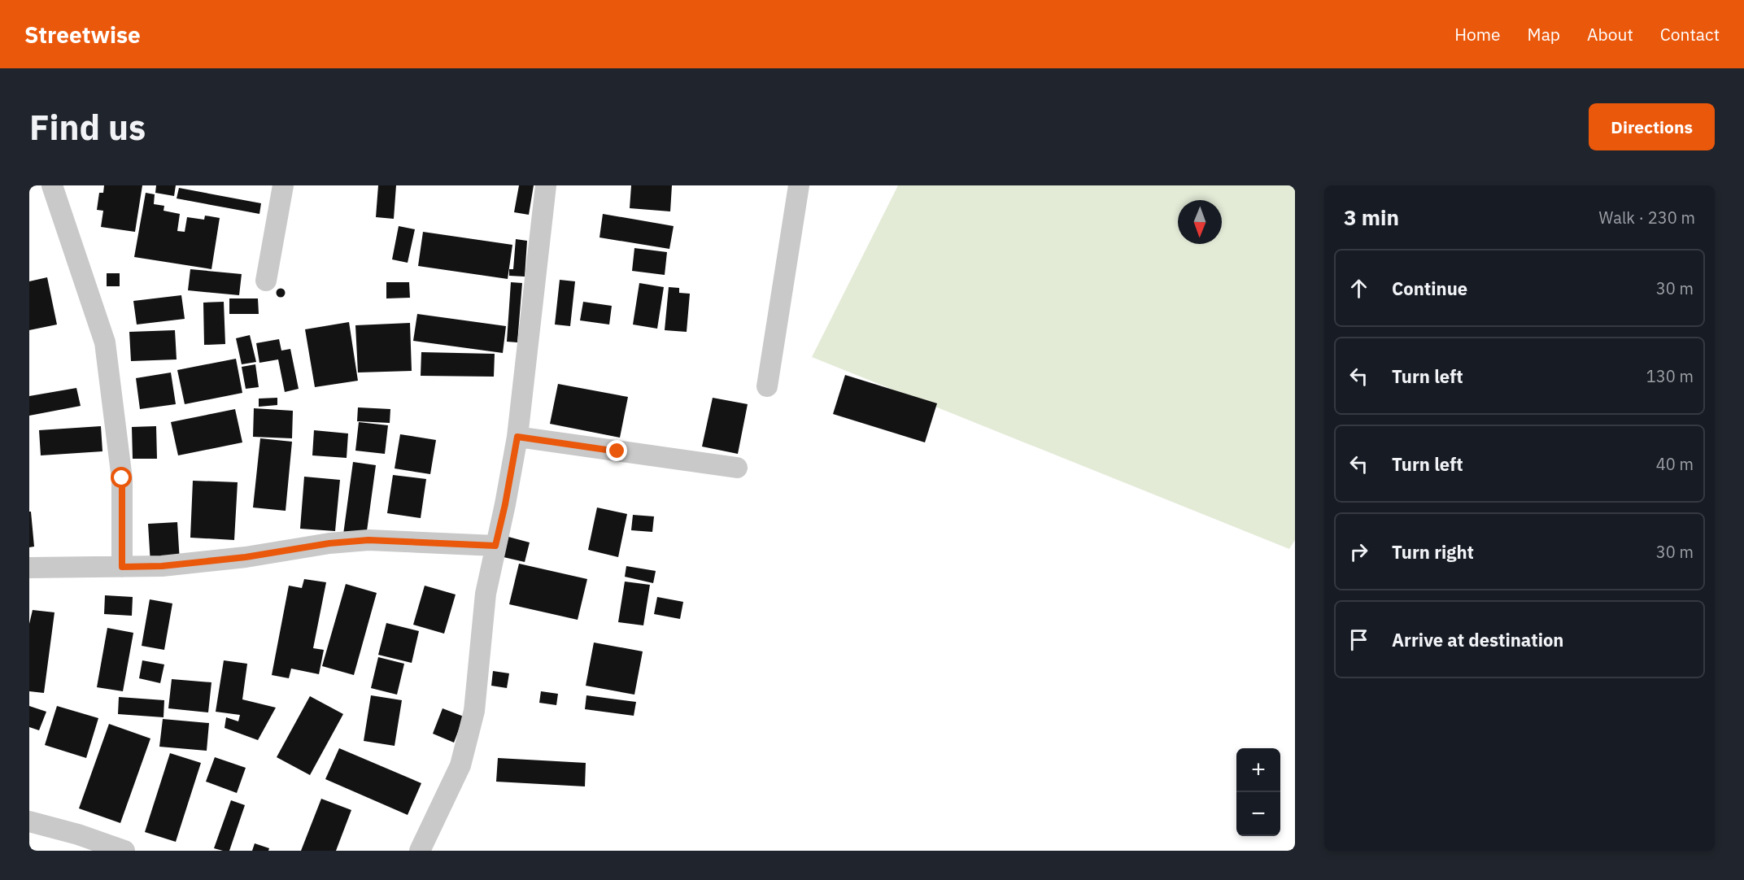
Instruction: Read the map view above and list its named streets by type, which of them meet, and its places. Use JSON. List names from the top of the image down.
{
  "north": "bottom",
  "page": {
    "header": "Streetwise",
    "nav": [
      "Home",
      "Map",
      "About",
      "Contact"
    ],
    "buttons": "Directions",
    "title": "Find us",
    "heading": ["3 min", "Walk · 230 m"],
    "list": [
      ["Continue", "30 m"],
      ["Turn left", "130 m"],
      ["Turn left", "40 m"],
      ["Turn right", "30 m"],
      "Arrive at destination"
    ],
    "map_buttons": ["+", "−"]
  }
}
